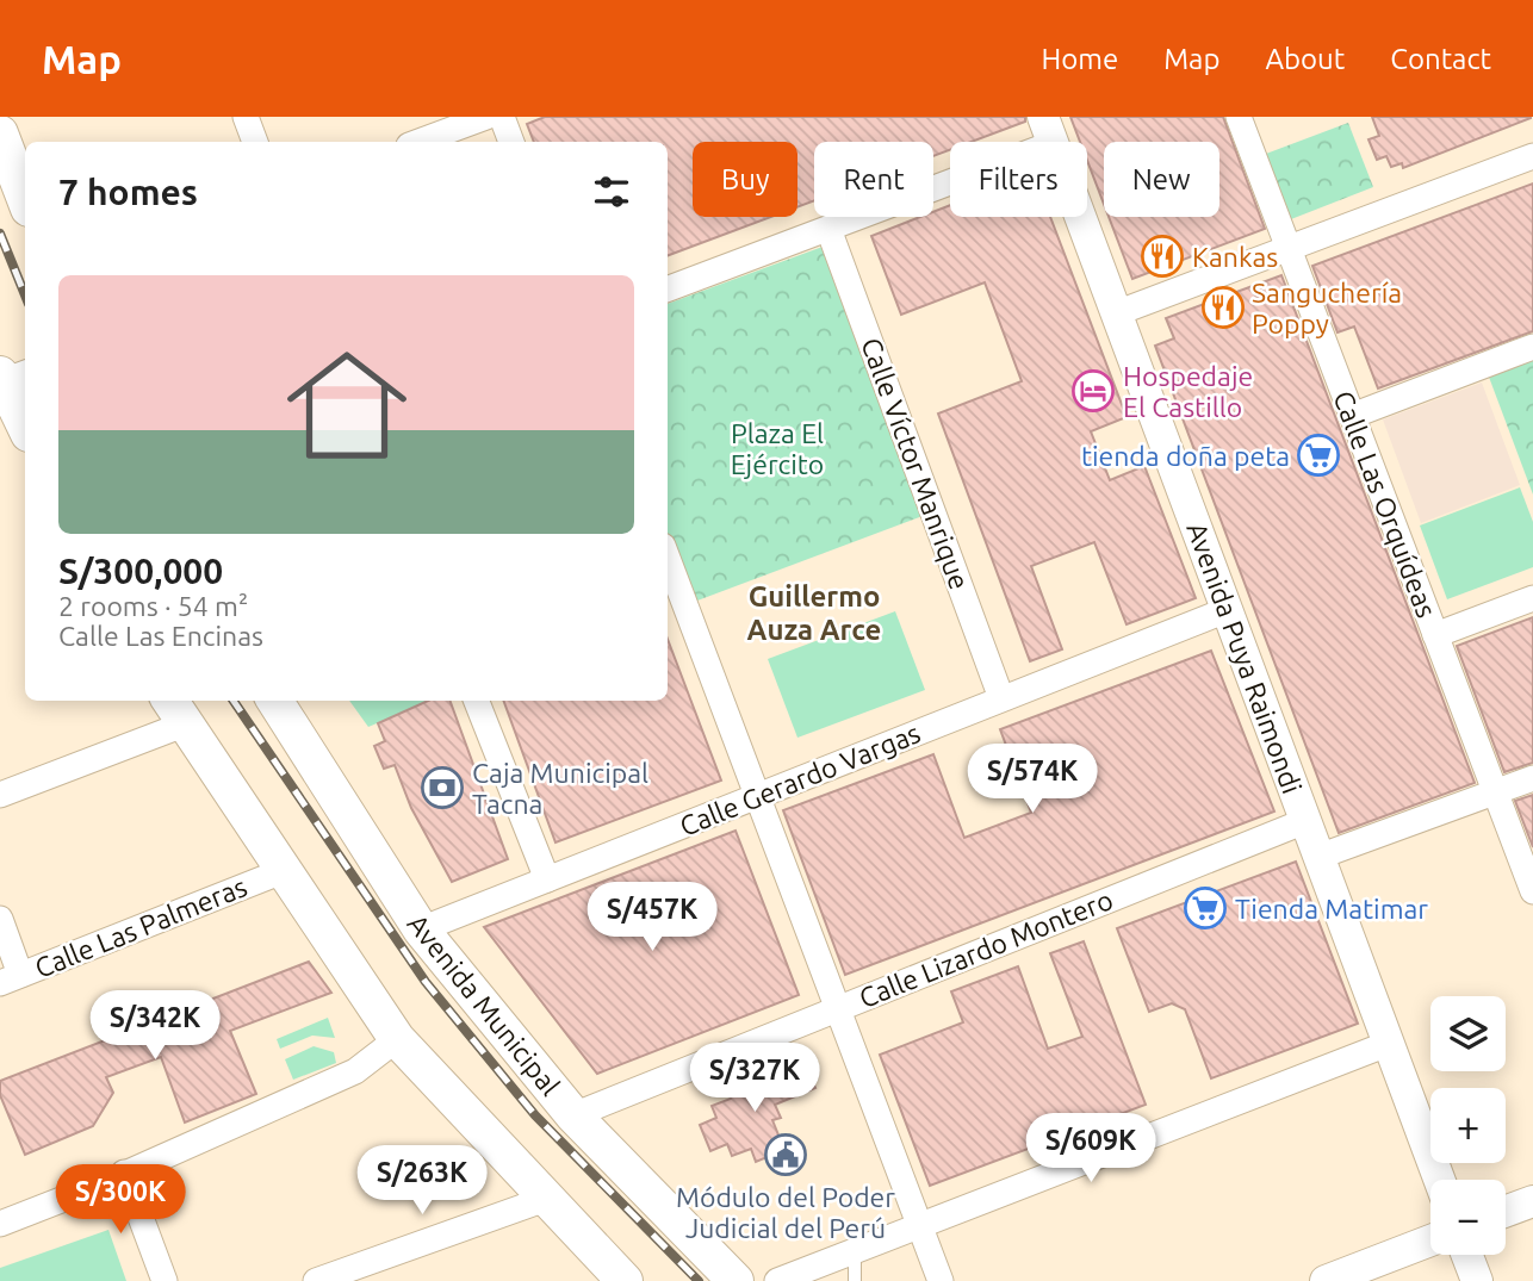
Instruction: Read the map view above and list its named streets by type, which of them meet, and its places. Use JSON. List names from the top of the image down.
{
  "streets": {
    "main road": ["Avenida Municipal"],
    "street": [
      "Calle Víctor Manrique",
      "Calle Las Orquídeas",
      "Avenida Puya Raimondi",
      "Calle Gerardo Vargas",
      "Calle Las Palmeras",
      "Calle Lizardo Montero"
    ]
  },
  "crossings": [
    ["Calle Víctor Manrique", "Calle Gerardo Vargas"],
    ["Avenida Puya Raimondi", "Calle Gerardo Vargas"],
    ["Avenida Puya Raimondi", "Calle Lizardo Montero"],
    ["Calle Gerardo Vargas", "Avenida Municipal"],
    ["Calle Lizardo Montero", "Avenida Municipal"]
  ],
  "districts": ["Guillermo Auza Arce"],
  "parks": ["Plaza El Ejército"],
  "places": {
    "restaurant": ["Kankas", "Sanguchería Poppy"],
    "hotel": ["Hospedaje El Castillo"],
    "supermarket": ["tienda doña peta", "Tienda Matimar"],
    "bank": ["Caja Municipal Tacna"],
    "public building": ["Módulo del Poder Judicial del Perú"]
  },
  "page": {
    "header": "Map",
    "nav": [
      "Home",
      "Map",
      "About",
      "Contact"
    ],
    "chip": [
      "Buy",
      "Rent",
      "Filters",
      "New"
    ],
    "heading": "7 homes",
    "list": [
      {
        "name": "S/300,000",
        "note": "2 rooms · 54 m² · Calle Las Encinas"
      }
    ],
    "price": [
      "S/574K",
      "S/457K",
      "S/342K",
      "S/327K",
      "S/609K",
      "S/263K",
      "S/300K"
    ],
    "map_buttons": ["+", "−"]
  }
}
